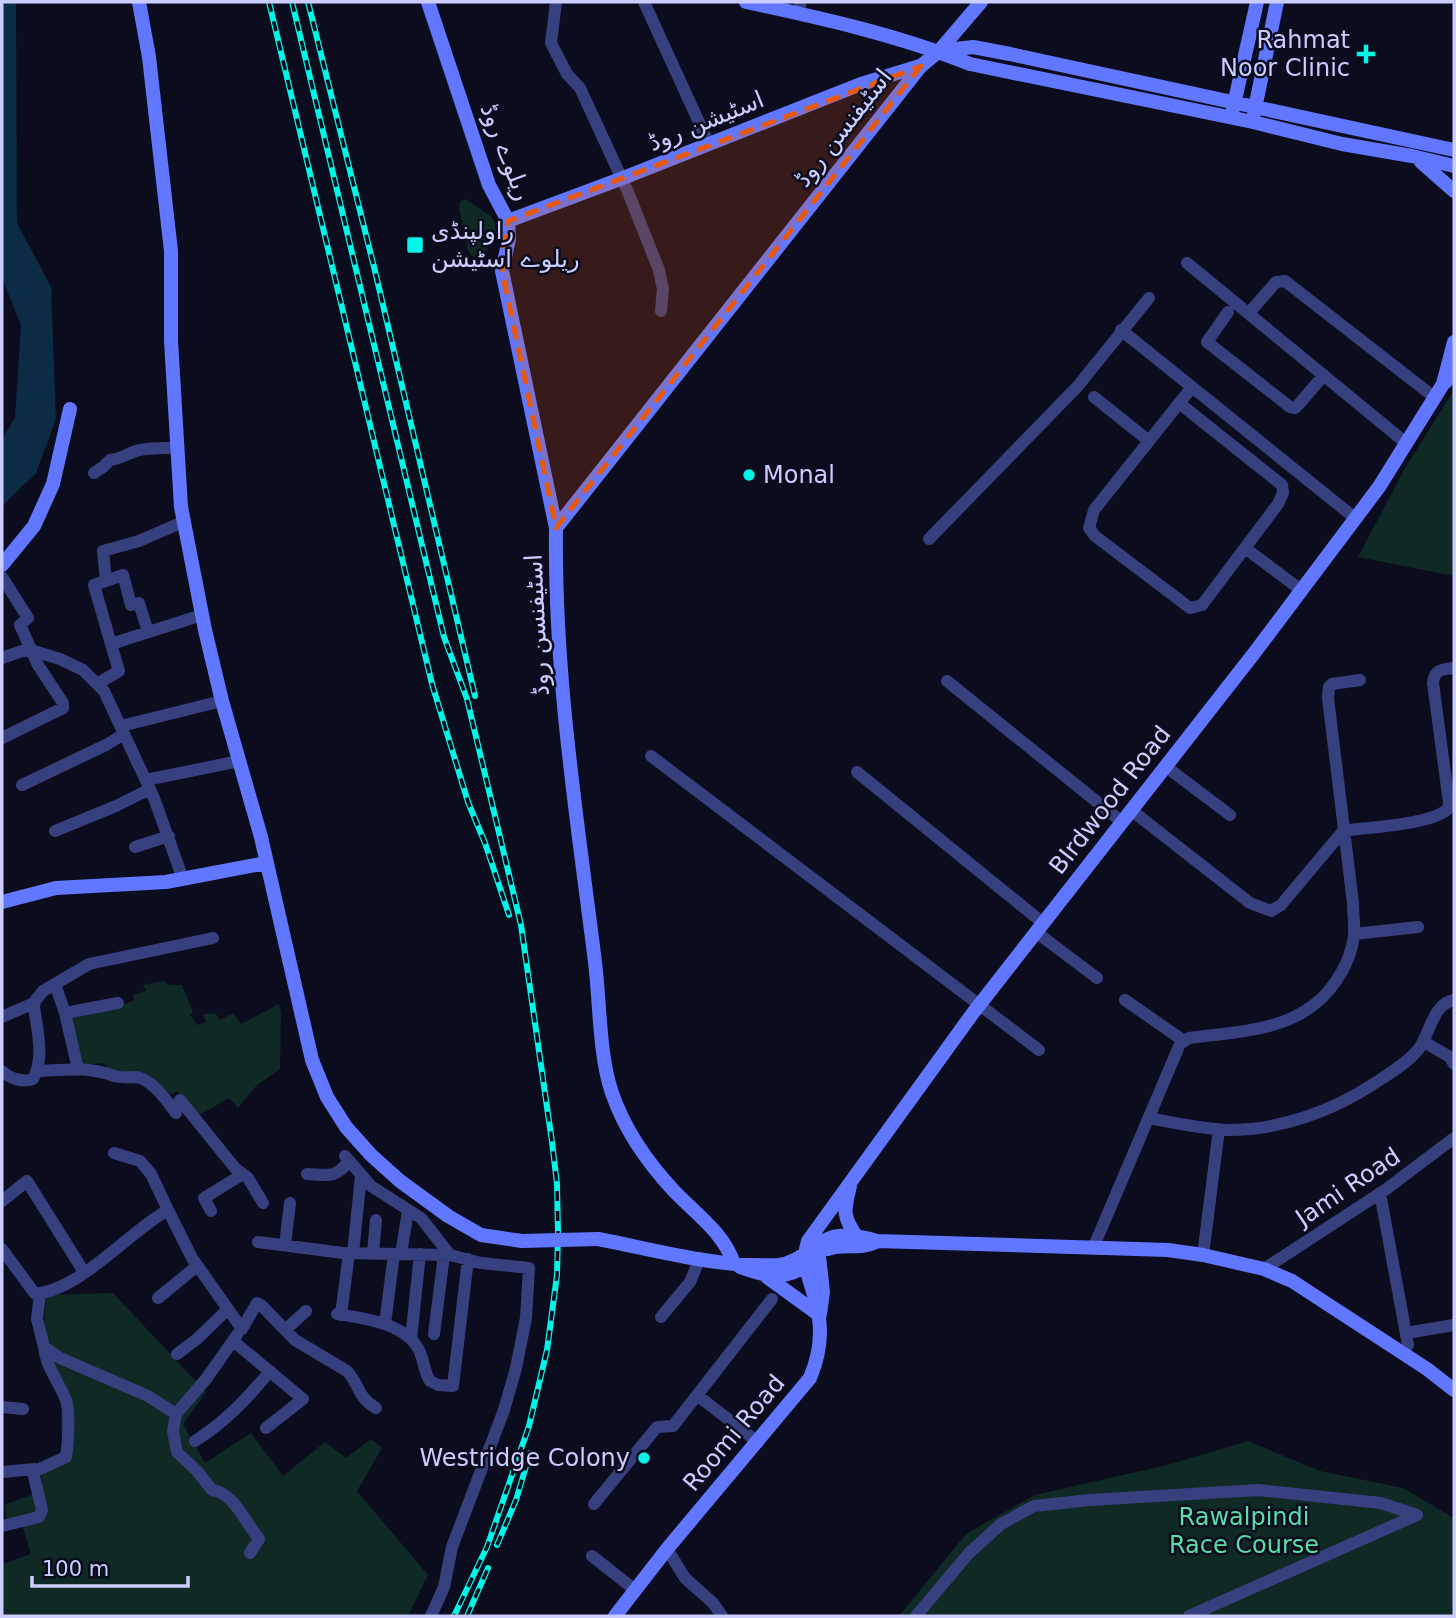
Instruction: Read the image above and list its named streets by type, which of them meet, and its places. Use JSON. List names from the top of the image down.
{
  "streets": {
    "street": [
      "اسٹیشن روڈ",
      "اسٹیفنسن روڈ",
      "ریلوے روڈ",
      "BIrdwood Road",
      "Jami Road",
      "Roomi Road"
    ]
  },
  "crossings": [
    ["اسٹیشن روڈ", "اسٹیفنسن روڈ"],
    ["اسٹیشن روڈ", "ریلوے روڈ"],
    ["اسٹیفنسن روڈ", "ریلوے روڈ"],
    ["BIrdwood Road", "Roomi Road"]
  ],
  "parks": ["Rawalpindi Race Course"],
  "places": {
    "health": ["Rahmat Noor Clinic"],
    "transit": ["راولپنڈی ریلوے اسٹیشن"],
    "other": ["Monal", "Westridge Colony"]
  },
  "scale_bar": "100 m"
}
